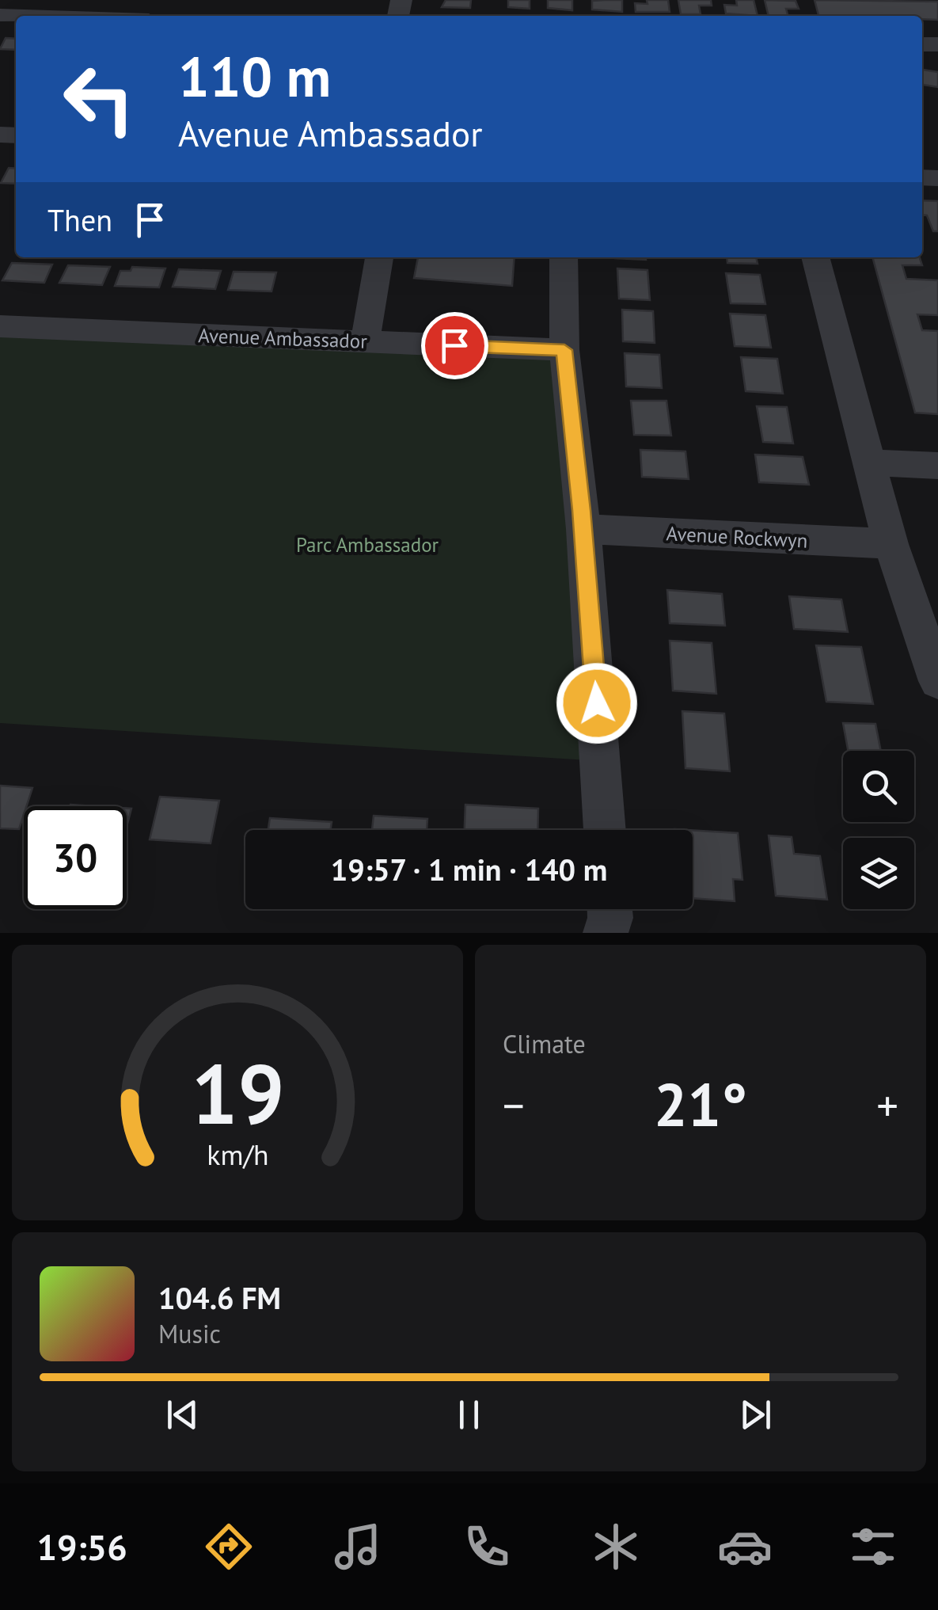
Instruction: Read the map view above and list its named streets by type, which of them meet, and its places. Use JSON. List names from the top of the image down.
{
  "streets": {
    "street": ["Avenue Ambassador", "Avenue Rockwyn"]
  },
  "parks": ["Parc Ambassador"],
  "page": {
    "turn": ["110 m", "Avenue Ambassador"],
    "then": "Then",
    "limit": "30",
    "trip": "19:57 · 1 min · 140 m",
    "tile": "Climate",
    "heat": ["−", "21°", "+"],
    "song": ["104.6 FM", "Music"],
    "tabs": "19:56",
    "gauge": ["19", "km/h"]
  }
}
